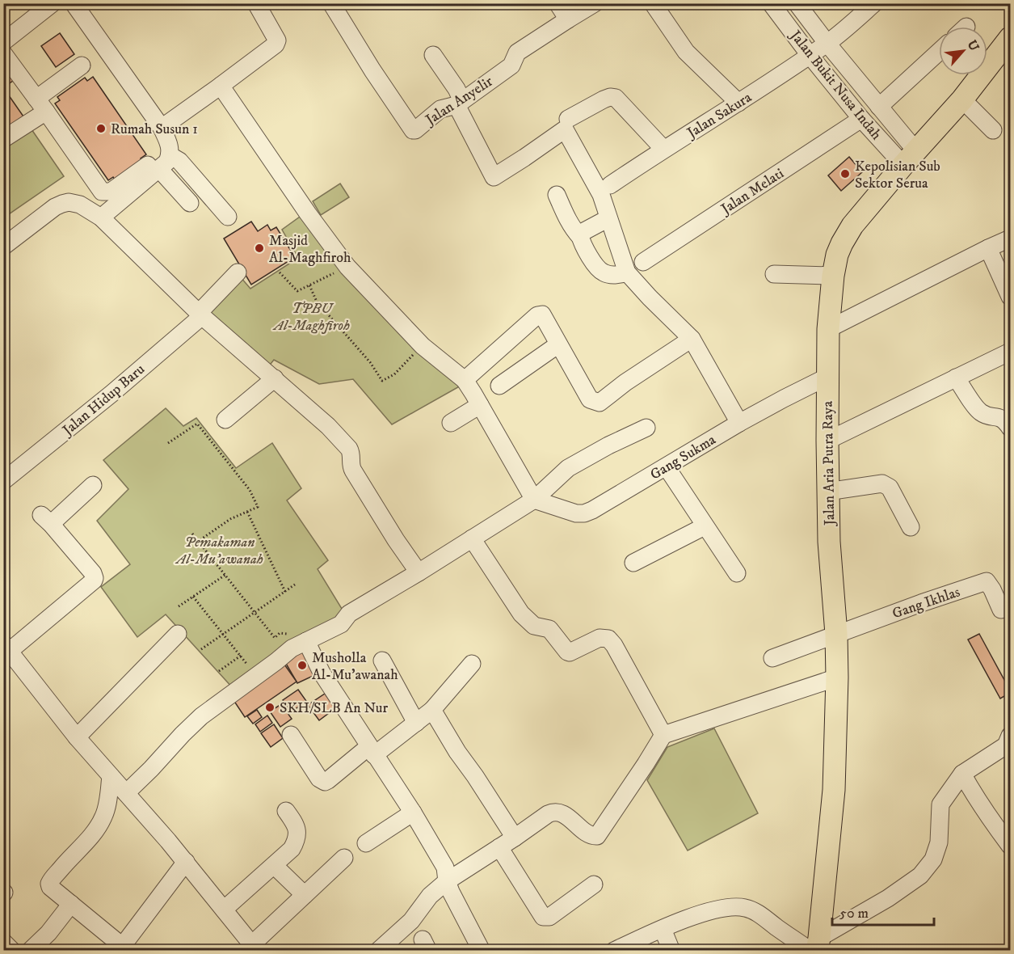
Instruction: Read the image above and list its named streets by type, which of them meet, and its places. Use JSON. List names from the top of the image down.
{
  "streets": {
    "main road": ["Jalan Aria Putra Raya"],
    "street": [
      "Jalan Bukit Nusa Indah",
      "Jalan Anyelir",
      "Jalan Sakura",
      "Jalan Melati",
      "Jalan Hidup Baru",
      "Gang Sukma",
      "Gang Ikhlas"
    ]
  },
  "crossings": [
    ["Jalan Bukit Nusa Indah", "Jalan Sakura"],
    ["Jalan Bukit Nusa Indah", "Jalan Melati"],
    ["Jalan Bukit Nusa Indah", "Jalan Aria Putra Raya"],
    ["Gang Sukma", "Jalan Aria Putra Raya"],
    ["Jalan Aria Putra Raya", "Gang Ikhlas"]
  ],
  "parks": ["TPBU Al-Maghfiroh", "Pemakaman Al-Mu'awanah"],
  "places": [
    "Rumah Susun 1",
    "Kepolisian Sub Sektor Serua",
    "Masjid Al-Maghfiroh",
    "Musholla Al-Mu'awanah",
    "SKH/SLB An Nur"
  ],
  "scale_bar": "50 m",
  "north": "top right"
}
